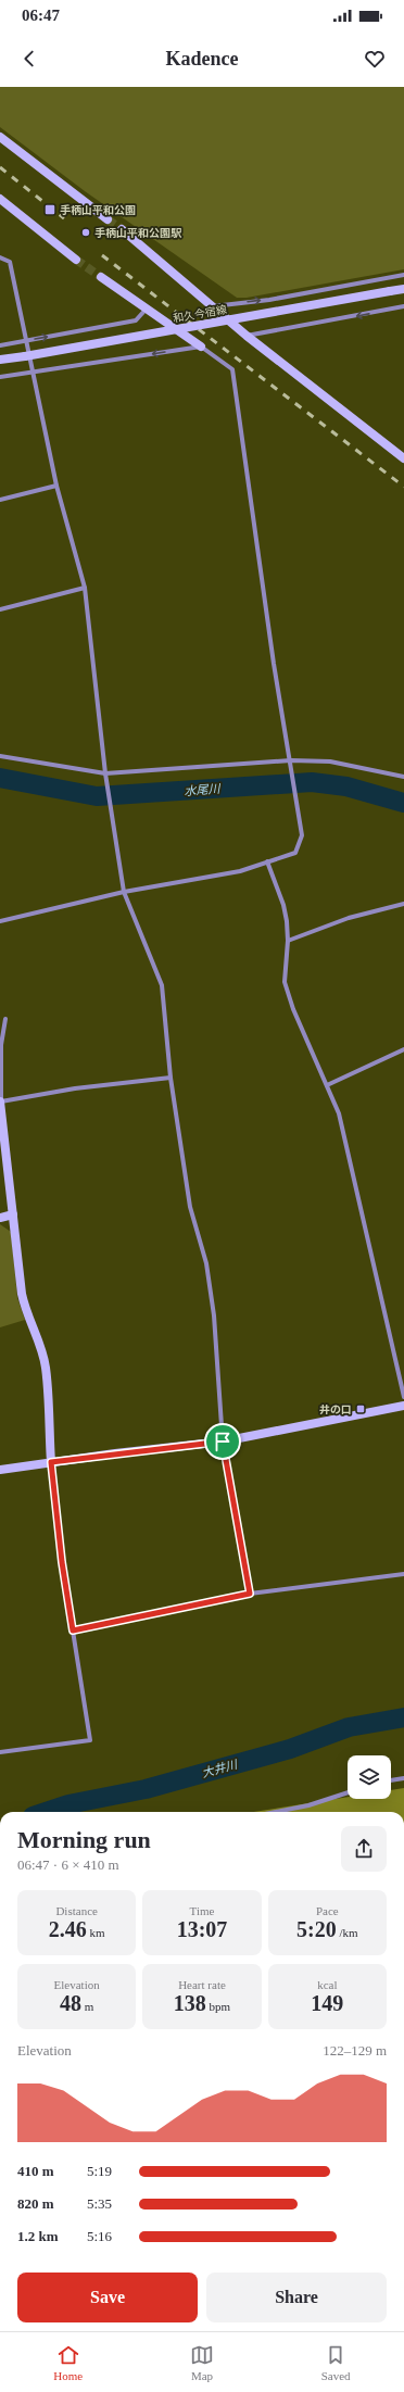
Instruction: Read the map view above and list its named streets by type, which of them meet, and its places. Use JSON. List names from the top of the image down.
{
  "streets": {
    "street": ["和久今宿線"]
  },
  "water": ["水尾川", "大井川"],
  "places": {
    "transit": ["手柄山平和公園", "井の口"],
    "other": ["手柄山平和公園駅"]
  },
  "page": {
    "status": "06:47",
    "header": "Kadence",
    "heading": ["Morning run", "06:47 · 6 × 410 m"],
    "stats": [
      ["Distance", "2.46 km"],
      ["Time", "13:07"],
      ["Pace", "5:20 /km"],
      ["Elevation", "48 m"],
      ["Heart rate", "138 bpm"],
      ["kcal", "149"]
    ],
    "chart": ["Elevation", "122–129 m"],
    "list": [
      {
        "name": "410 m",
        "note": "5:19"
      },
      {
        "name": "820 m",
        "note": "5:35"
      },
      {
        "name": "1.2 km",
        "note": "5:16"
      }
    ],
    "buttons": ["Save", "Share"],
    "tabs": ["Home", "Map", "Saved"]
  }
}
